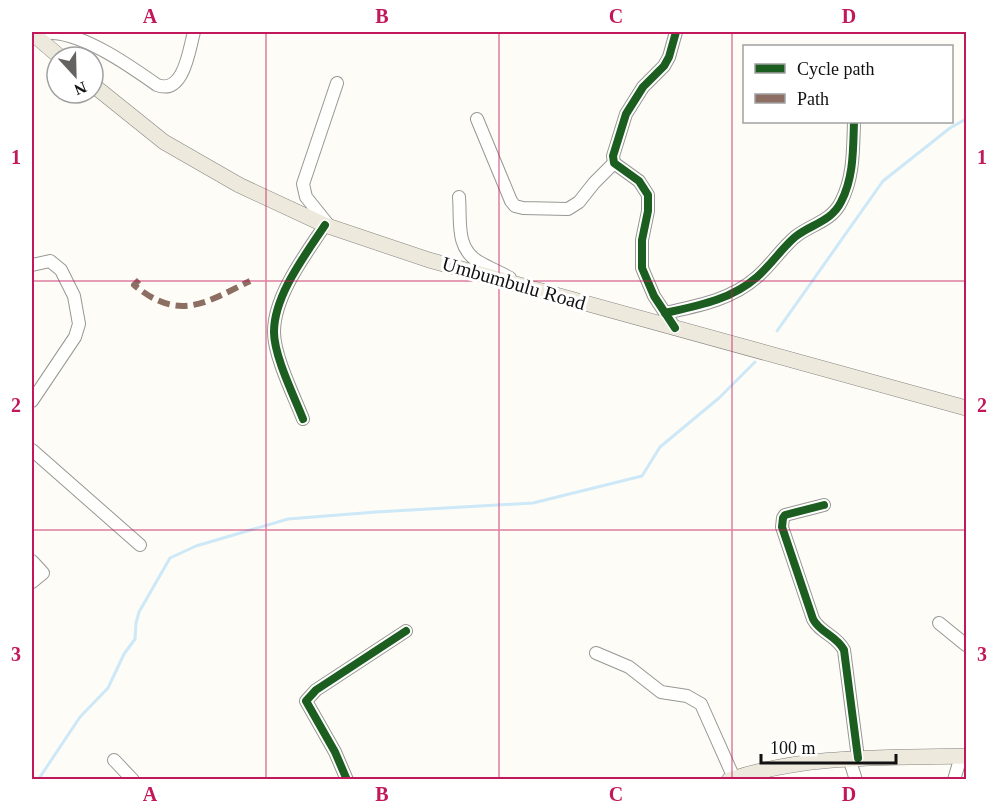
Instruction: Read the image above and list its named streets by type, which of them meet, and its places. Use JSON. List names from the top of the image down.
{
  "streets": {
    "main road": ["Umbumbulu Road"]
  },
  "legend": ["Cycle path", "Path"],
  "scale_bar": "100 m",
  "north": "bottom",
  "grid": {
    "columns": [
      "A",
      "B",
      "C",
      "D"
    ],
    "rows": ["1", "2", "3"]
  }
}
